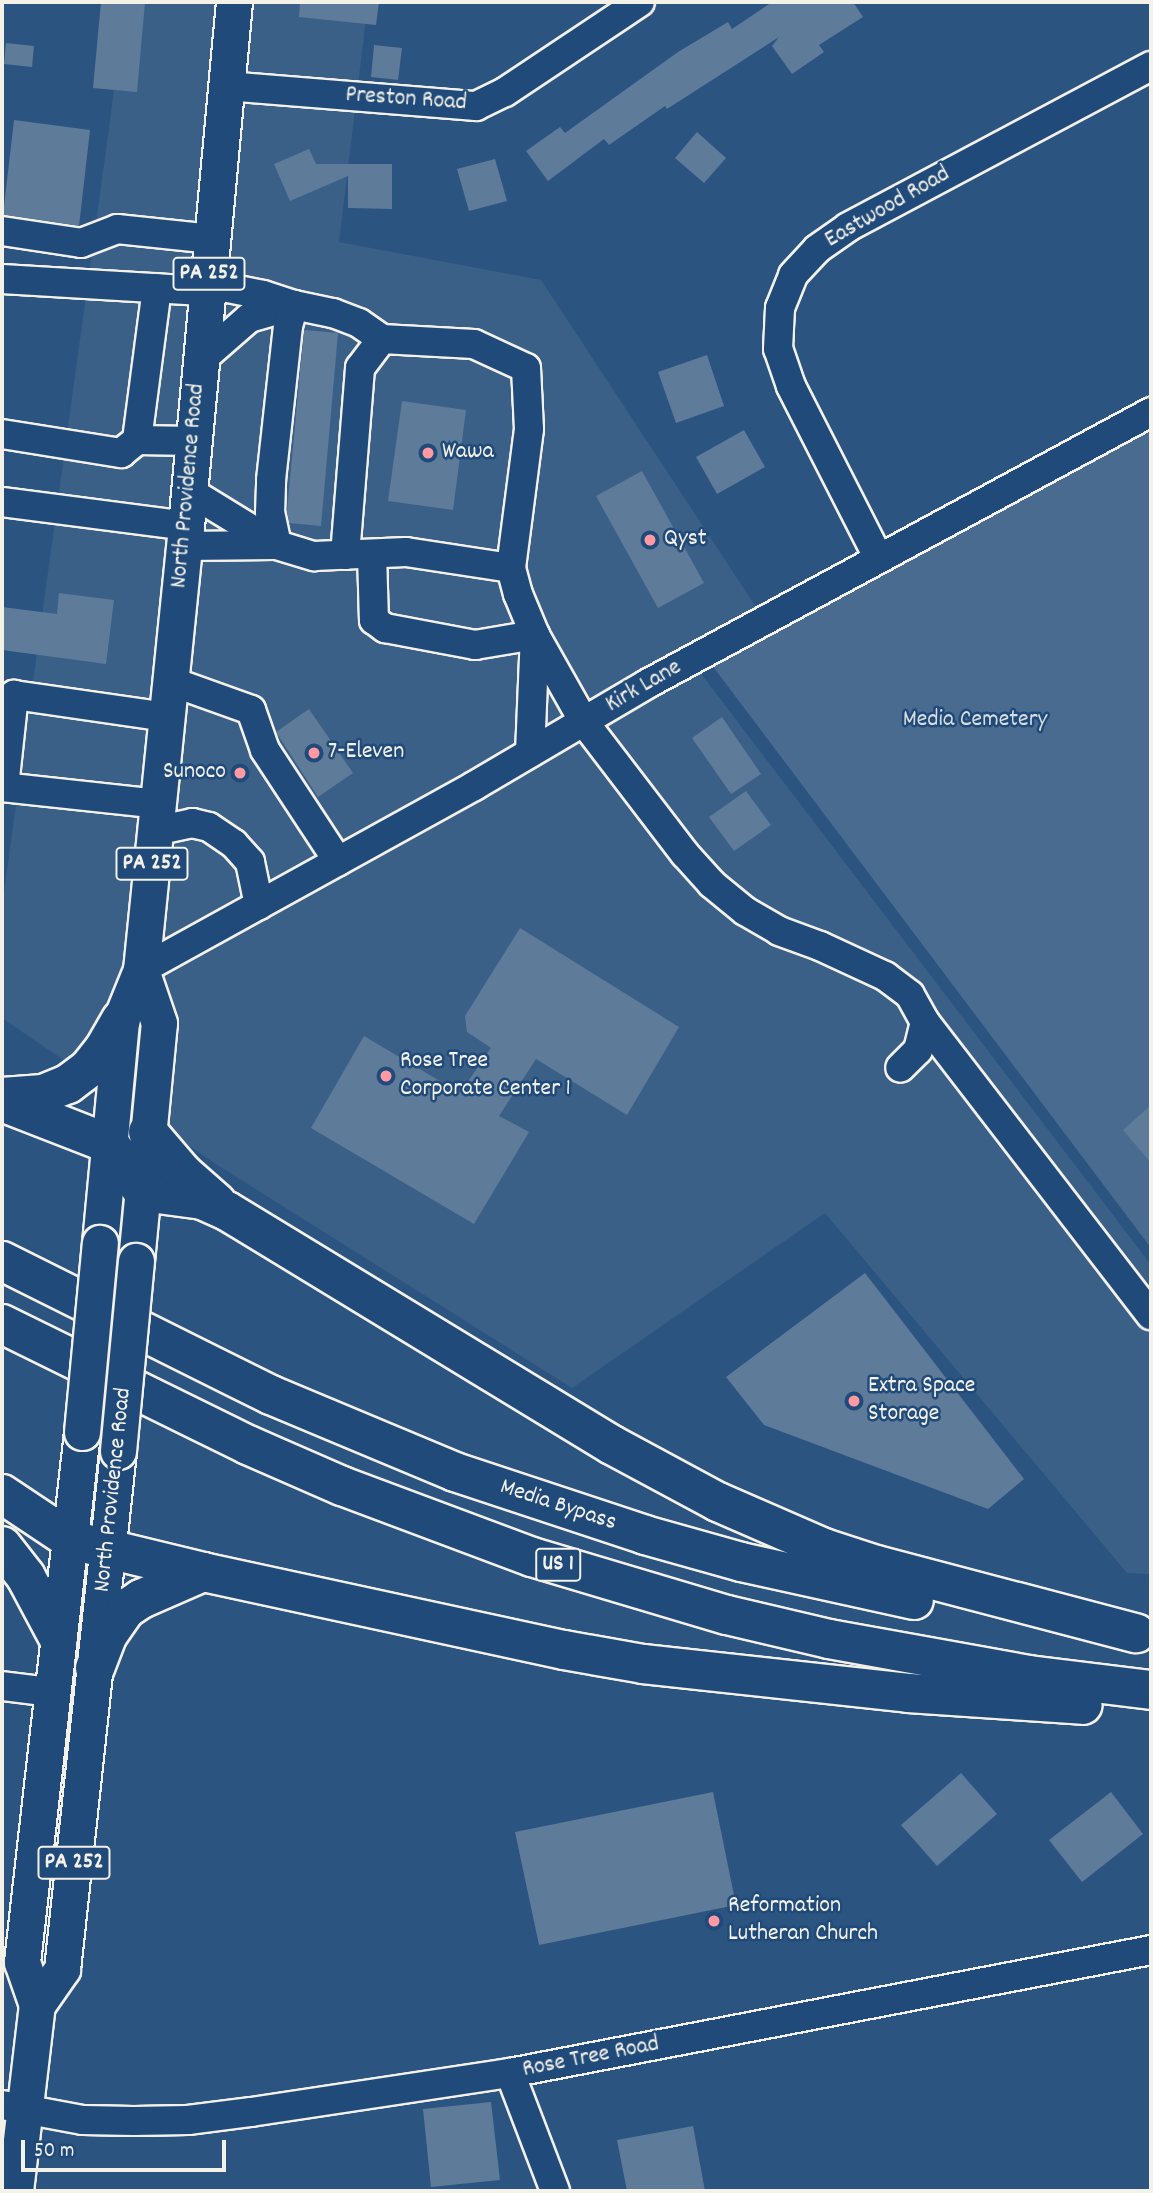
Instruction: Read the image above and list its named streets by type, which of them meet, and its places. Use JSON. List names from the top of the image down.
{
  "streets": {
    "highway": ["Media Bypass", "US 1"],
    "main road": ["PA 252", "North Providence Road"],
    "street": [
      "Preston Road",
      "Eastwood Road",
      "Kirk Lane",
      "Rose Tree Road"
    ]
  },
  "crossings": [
    ["Preston Road", "North Providence Road"],
    ["Eastwood Road", "Kirk Lane"],
    ["North Providence Road", "Kirk Lane"],
    ["North Providence Road", "Rose Tree Road"]
  ],
  "parks": ["Media Cemetery"],
  "places": [
    "Wawa",
    "Qyst",
    "7-Eleven",
    "Sunoco",
    "Rose Tree Corporate Center 1",
    "Extra Space Storage",
    "Reformation Lutheran Church"
  ],
  "scale_bar": "50 m"
}
